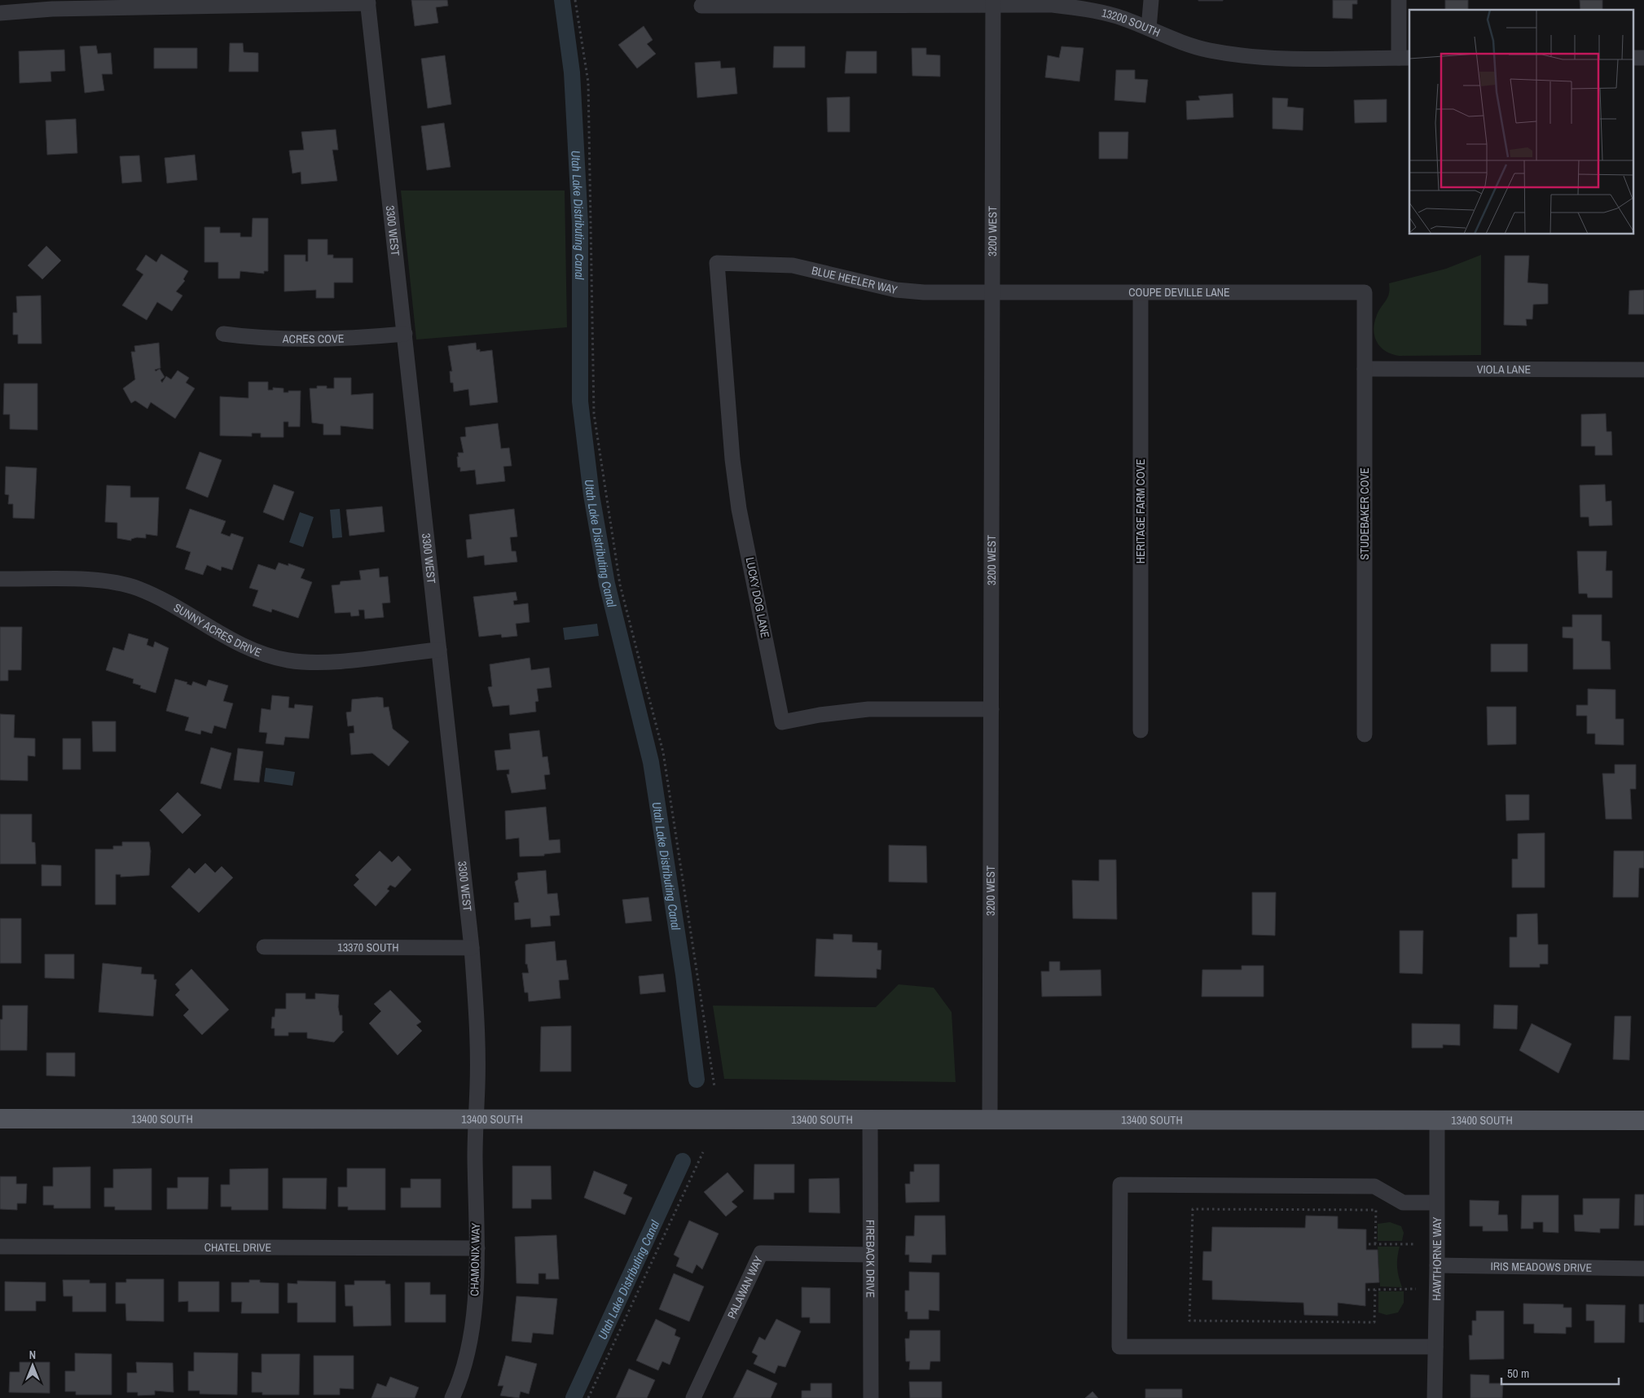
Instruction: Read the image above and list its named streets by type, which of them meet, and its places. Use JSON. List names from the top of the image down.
{
  "streets": {
    "main road": ["13400 SOUTH"],
    "street": [
      "13200 SOUTH",
      "3200 WEST",
      "3300 WEST",
      "BLUE HEELER WAY",
      "COUPE DEVILLE LANE",
      "ACRES COVE",
      "VIOLA LANE",
      "HERITAGE FARM COVE",
      "STUDEBAKER COVE",
      "LUCKY DOG LANE",
      "SUNNY ACRES DRIVE",
      "13370 SOUTH",
      "CHATEL DRIVE",
      "FIREBACK DRIVE",
      "HAWTHORNE WAY",
      "CHAMONIX WAY",
      "IRIS MEADOWS DRIVE",
      "PALAWAN WAY"
    ]
  },
  "crossings": [
    ["13200 SOUTH", "3200 WEST"],
    ["3200 WEST", "BLUE HEELER WAY"],
    ["3200 WEST", "COUPE DEVILLE LANE"],
    ["3200 WEST", "LUCKY DOG LANE"],
    ["3200 WEST", "13400 SOUTH"],
    ["3300 WEST", "ACRES COVE"],
    ["3300 WEST", "SUNNY ACRES DRIVE"],
    ["3300 WEST", "13370 SOUTH"],
    ["3300 WEST", "13400 SOUTH"],
    ["3300 WEST", "CHAMONIX WAY"],
    ["BLUE HEELER WAY", "COUPE DEVILLE LANE"],
    ["BLUE HEELER WAY", "LUCKY DOG LANE"],
    ["COUPE DEVILLE LANE", "HERITAGE FARM COVE"],
    ["COUPE DEVILLE LANE", "STUDEBAKER COVE"],
    ["VIOLA LANE", "STUDEBAKER COVE"],
    ["13400 SOUTH", "FIREBACK DRIVE"],
    ["13400 SOUTH", "HAWTHORNE WAY"],
    ["13400 SOUTH", "CHAMONIX WAY"],
    ["CHATEL DRIVE", "CHAMONIX WAY"],
    ["FIREBACK DRIVE", "PALAWAN WAY"],
    ["HAWTHORNE WAY", "IRIS MEADOWS DRIVE"]
  ],
  "water": ["Utah Lake Distributing Canal"],
  "scale_bar": "50 m",
  "north": "top"
}
